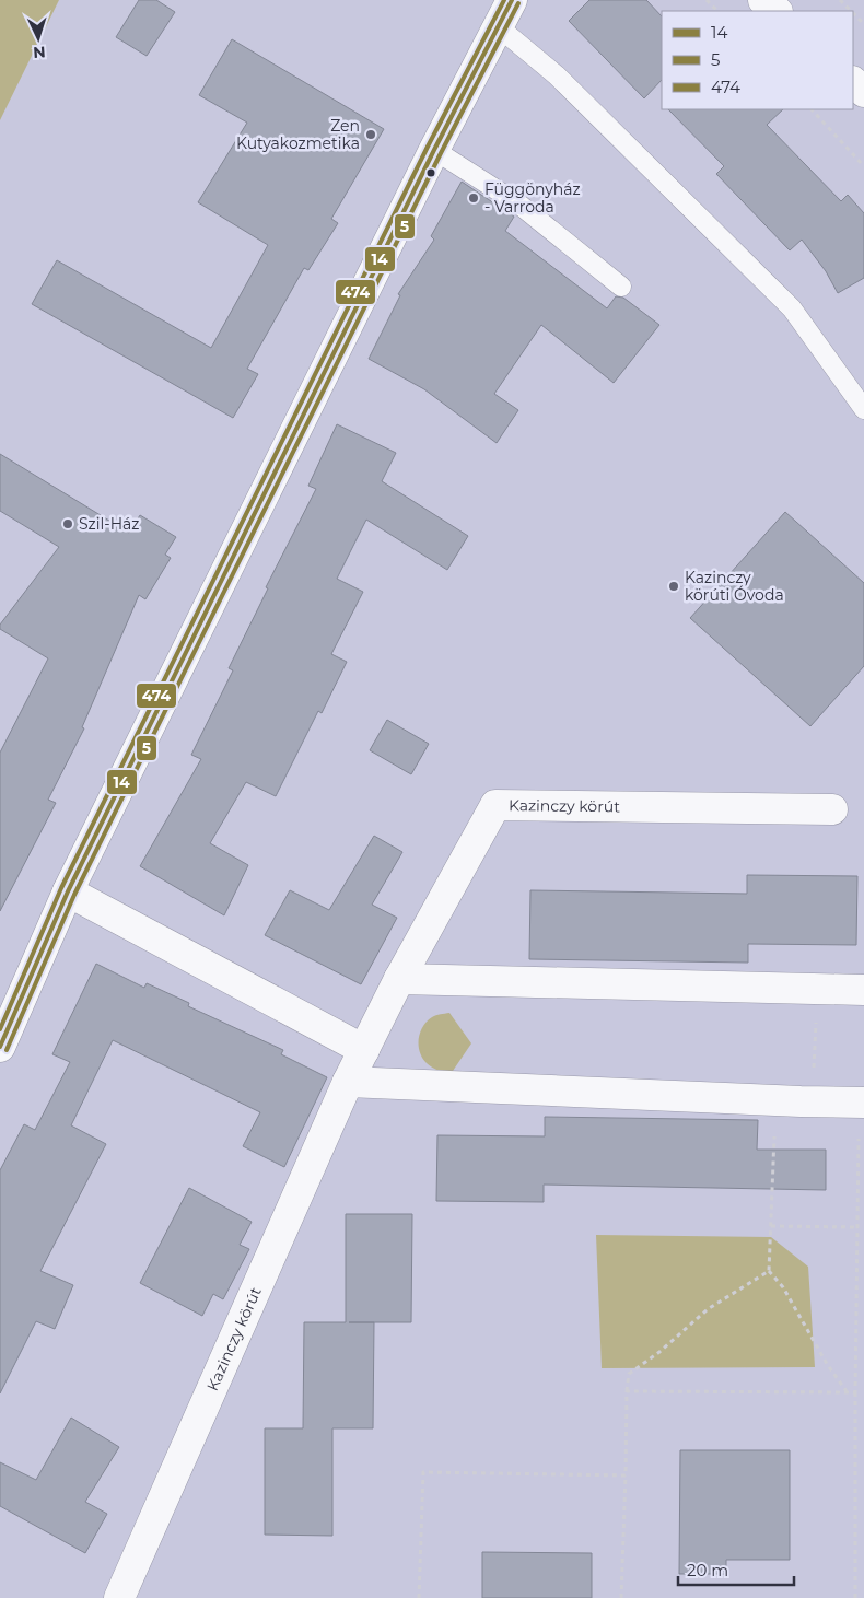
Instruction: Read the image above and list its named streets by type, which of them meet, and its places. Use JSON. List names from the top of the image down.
{
  "streets": {
    "street": ["Kazinczy körút"]
  },
  "places": [
    "Zen Kutyakozmetika",
    "Függönyház - Varroda",
    "Szil-Ház",
    "Kazinczy körúti Óvoda"
  ],
  "lines": ["transit line 14", "transit line 474", "transit line 5"],
  "legend": ["14", "5", "474"],
  "scale_bar": "20 m",
  "north": "bottom"
}
